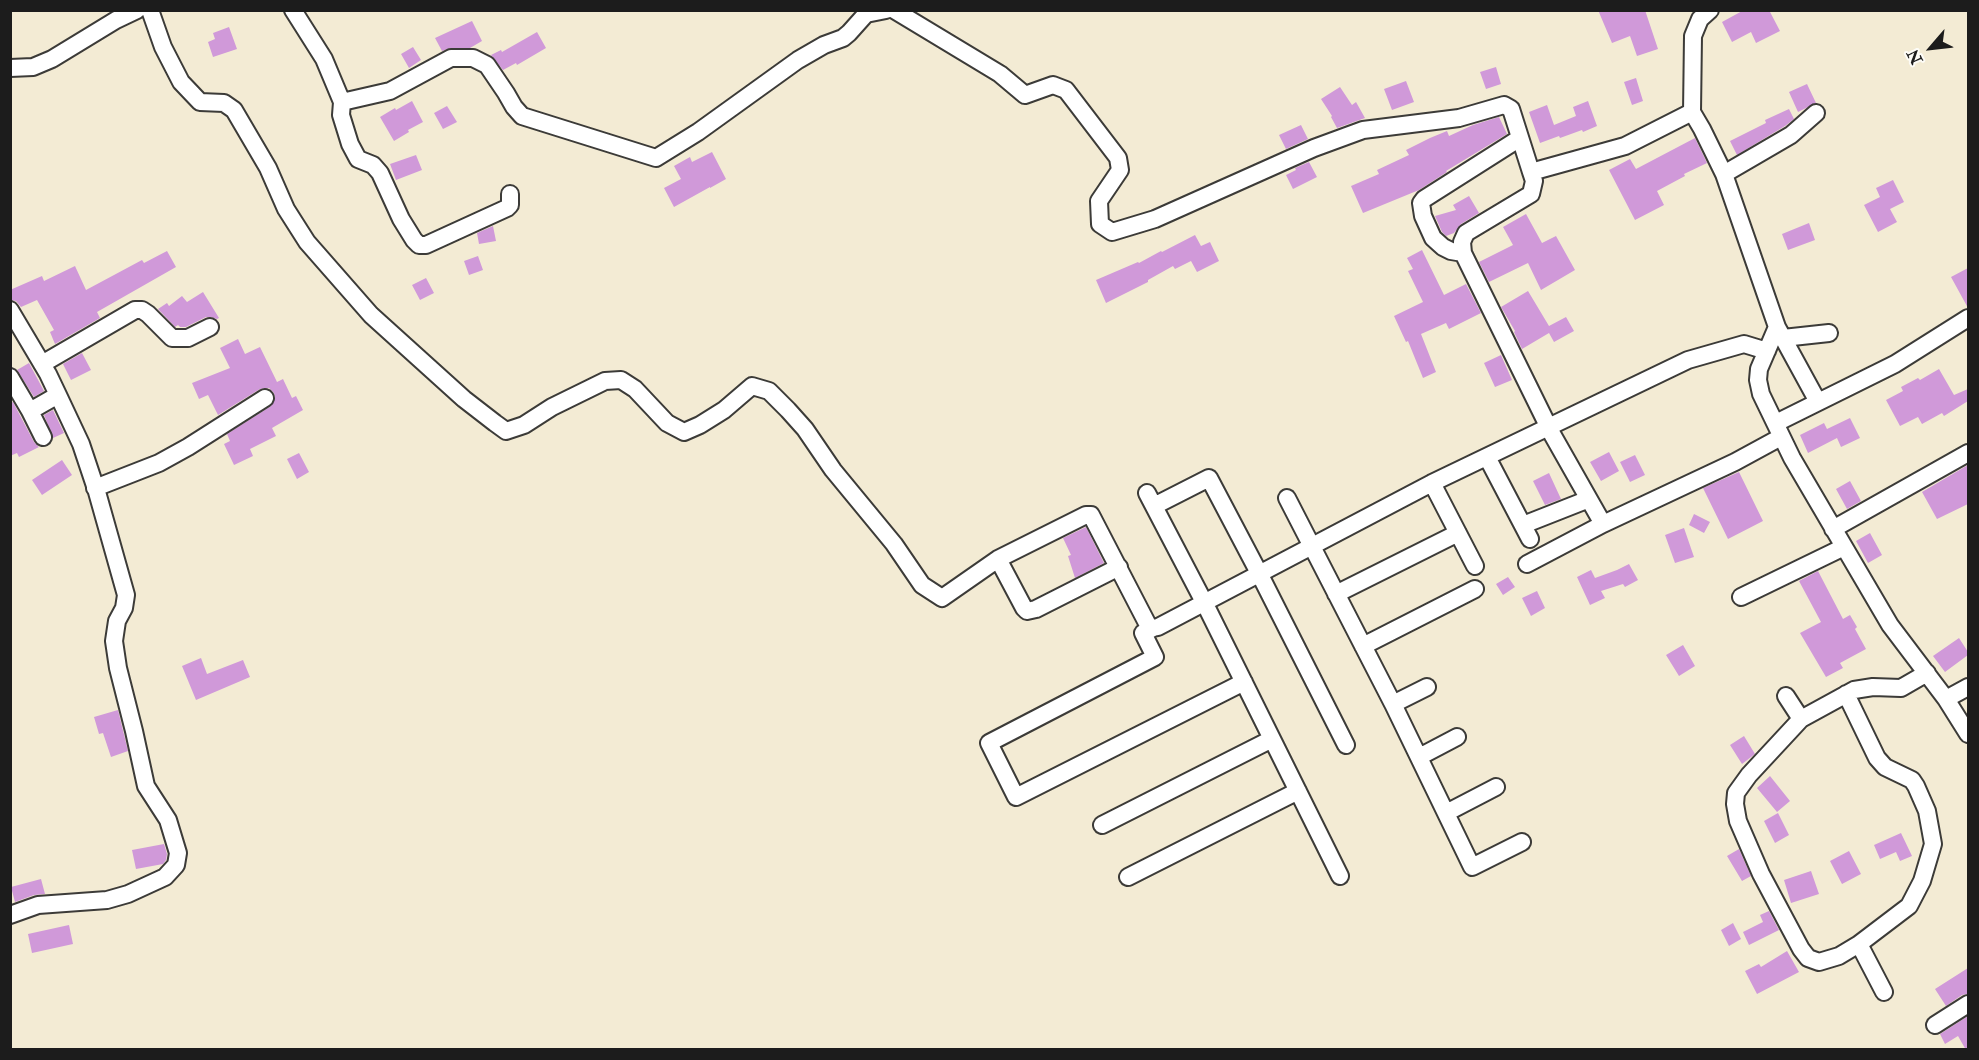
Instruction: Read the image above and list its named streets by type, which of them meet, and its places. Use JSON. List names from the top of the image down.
{
  "north": "bottom left"
}
